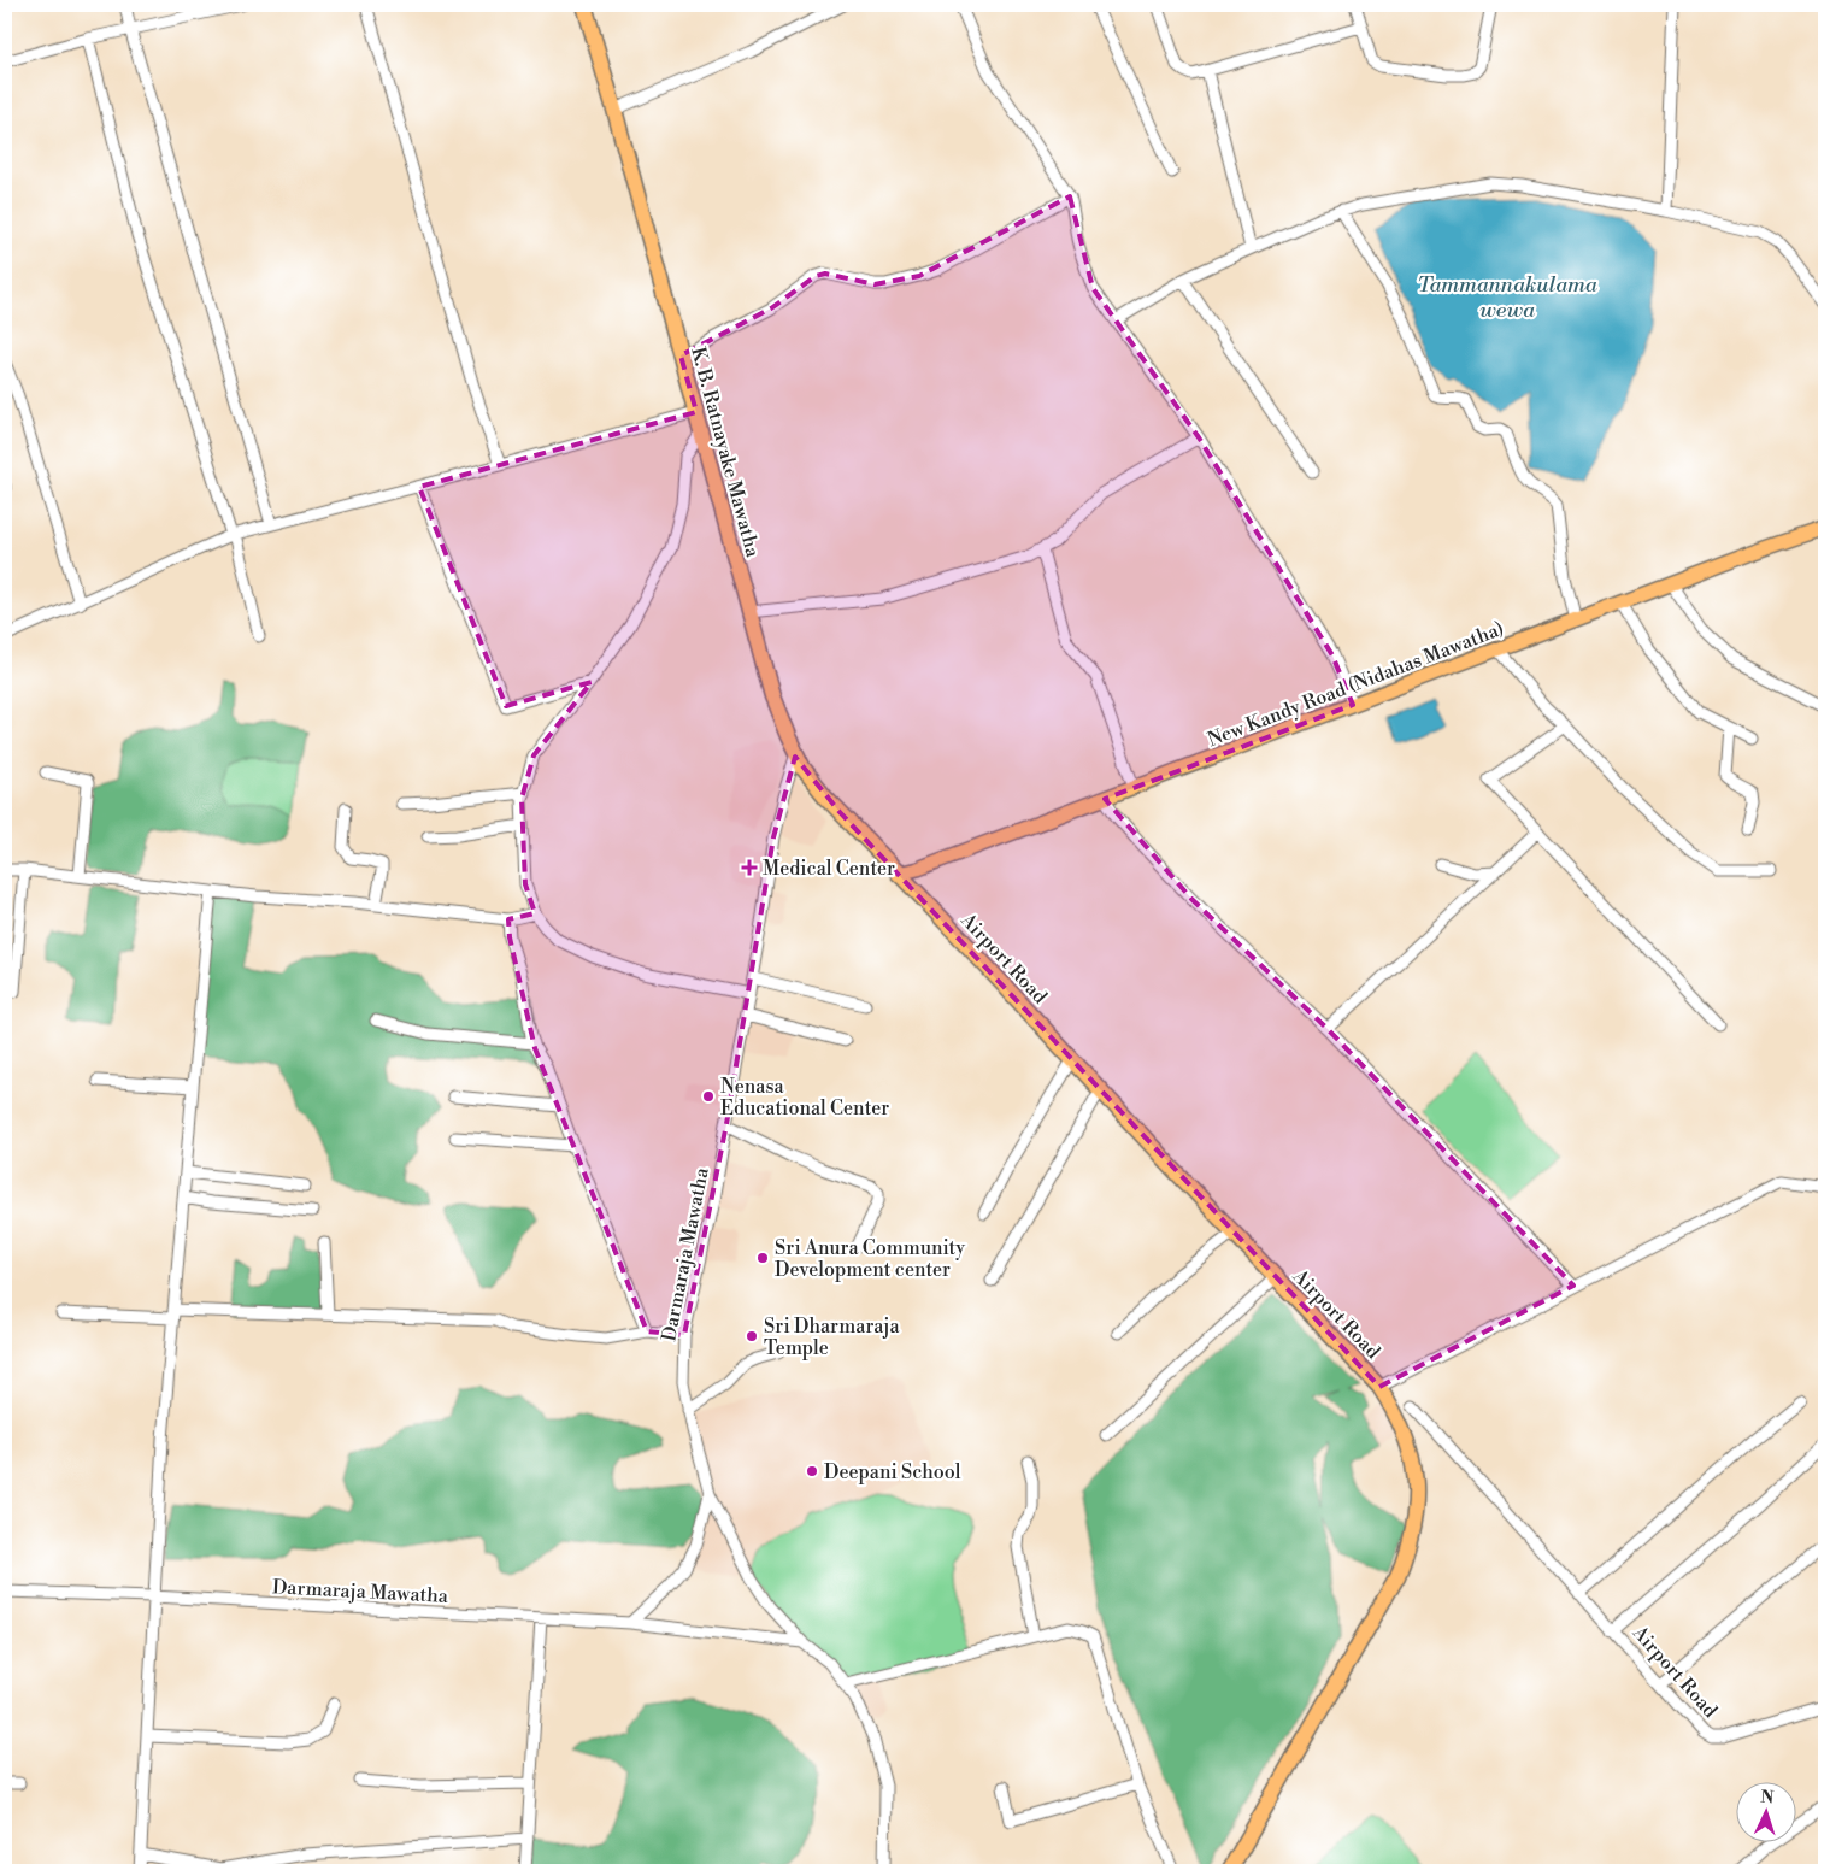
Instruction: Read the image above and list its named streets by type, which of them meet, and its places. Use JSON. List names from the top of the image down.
{
  "streets": {
    "highway": ["K. B. Ratnayake Mawatha", "Airport Road"],
    "main road": ["New Kandy Road (Nidahas Mawatha)"],
    "street": ["Darmaraja Mawatha"]
  },
  "crossings": [
    ["K. B. Ratnayake Mawatha", "New Kandy Road (Nidahas Mawatha)"],
    ["K. B. Ratnayake Mawatha", "Airport Road"],
    ["K. B. Ratnayake Mawatha", "Darmaraja Mawatha"],
    ["New Kandy Road (Nidahas Mawatha)", "Airport Road"]
  ],
  "water": ["Tammannakulama wewa"],
  "places": {
    "health": ["Medical Center"],
    "other": [
      "Nenasa Educational Center",
      "Sri Anura Community Development center",
      "Sri Dharmaraja Temple",
      "Deepani School"
    ]
  },
  "north": "top"
}
